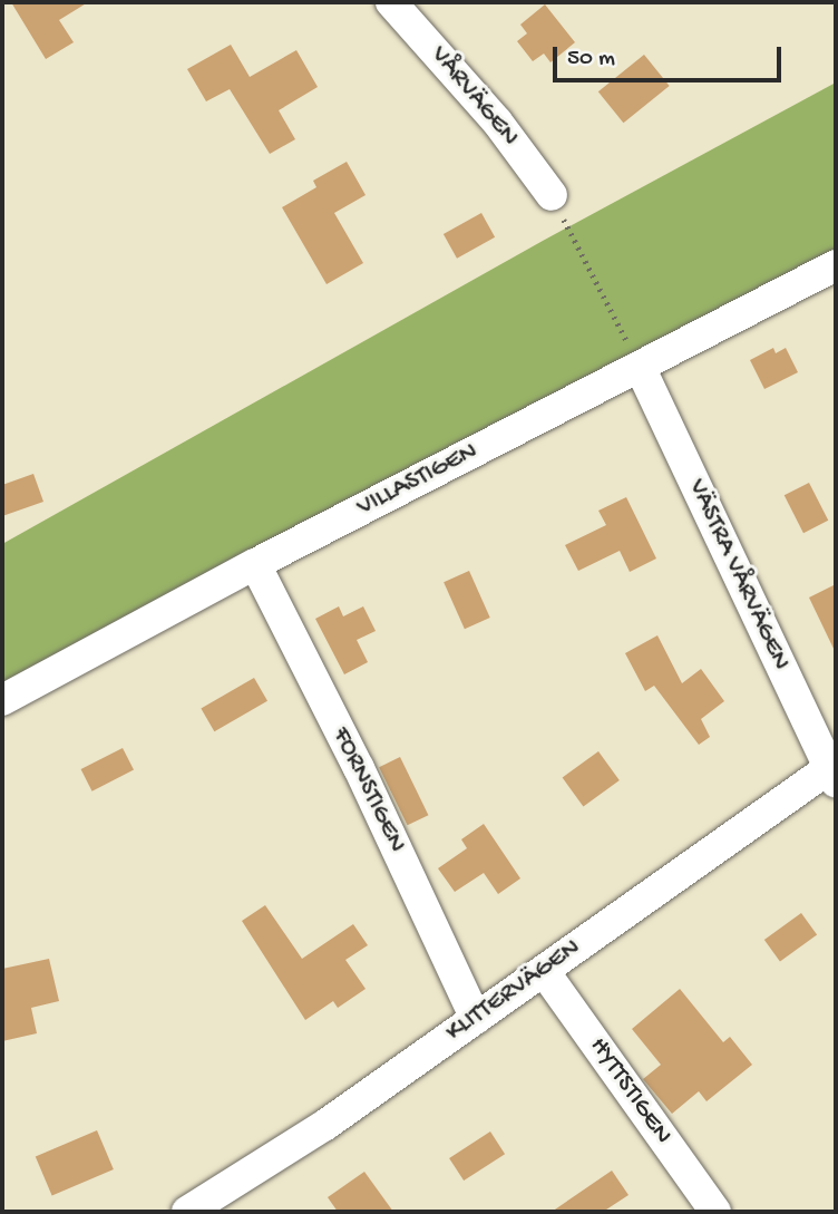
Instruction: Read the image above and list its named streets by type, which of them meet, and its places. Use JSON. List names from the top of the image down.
{
  "streets": {
    "street": [
      "VÅRVÄGEN",
      "VILLASTIGEN",
      "VÄSTRA VÅRVÄGEN",
      "FORNSTIGEN",
      "KLITTERVÄGEN",
      "HYTTSTIGEN"
    ]
  },
  "crossings": [
    ["VILLASTIGEN", "VÄSTRA VÅRVÄGEN"],
    ["VILLASTIGEN", "FORNSTIGEN"],
    ["VÄSTRA VÅRVÄGEN", "KLITTERVÄGEN"],
    ["FORNSTIGEN", "KLITTERVÄGEN"],
    ["KLITTERVÄGEN", "HYTTSTIGEN"]
  ],
  "scale_bar": "50 m"
}
